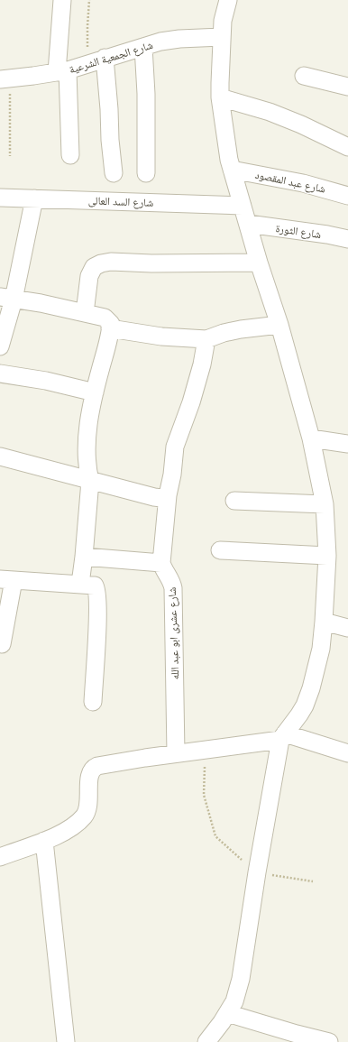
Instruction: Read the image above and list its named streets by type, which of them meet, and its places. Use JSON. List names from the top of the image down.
{
  "streets": {
    "street": [
      "شارع الجمعية الشرعية",
      "شارع عبد المقصود",
      "شارع السد العالى",
      "شارع الثورة",
      "شارع عشرى ابو عبد الله"
    ]
  }
}
